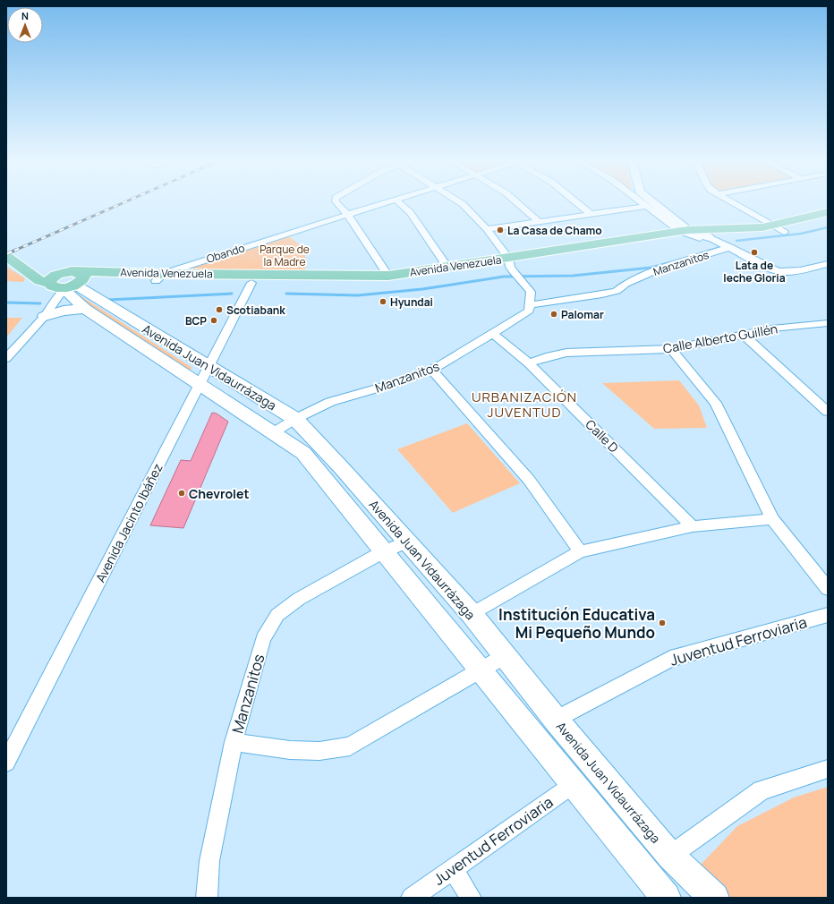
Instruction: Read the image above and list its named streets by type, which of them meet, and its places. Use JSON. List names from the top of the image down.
{
  "streets": {
    "main road": ["Avenida Venezuela", "Avenida Juan Vidaurrázaga"],
    "street": [
      "Obando",
      "Manzanitos",
      "Calle Alberto Guillén",
      "Calle D",
      "Avenida Jacinto Ibáñez",
      "Juventud Ferroviaria"
    ]
  },
  "crossings": [
    ["Obando", "Avenida Venezuela"],
    ["Manzanitos", "Avenida Juan Vidaurrázaga"],
    ["Manzanitos", "Calle D"],
    ["Avenida Venezuela", "Avenida Juan Vidaurrázaga"],
    ["Avenida Venezuela", "Avenida Jacinto Ibáñez"],
    ["Calle Alberto Guillén", "Calle D"],
    ["Avenida Juan Vidaurrázaga", "Avenida Jacinto Ibáñez"],
    ["Avenida Juan Vidaurrázaga", "Juventud Ferroviaria"]
  ],
  "districts": ["URBANIZACIÓN JUVENTUD"],
  "parks": ["Parque de la Madre"],
  "places": [
    "La Casa de Chamo",
    "Lata de leche Gloria",
    "Hyundai",
    "Scotiabank",
    "Palomar",
    "BCP",
    "Chevrolet",
    "Institución Educativa Mi Pequeño Mundo"
  ],
  "north": "top"
}
